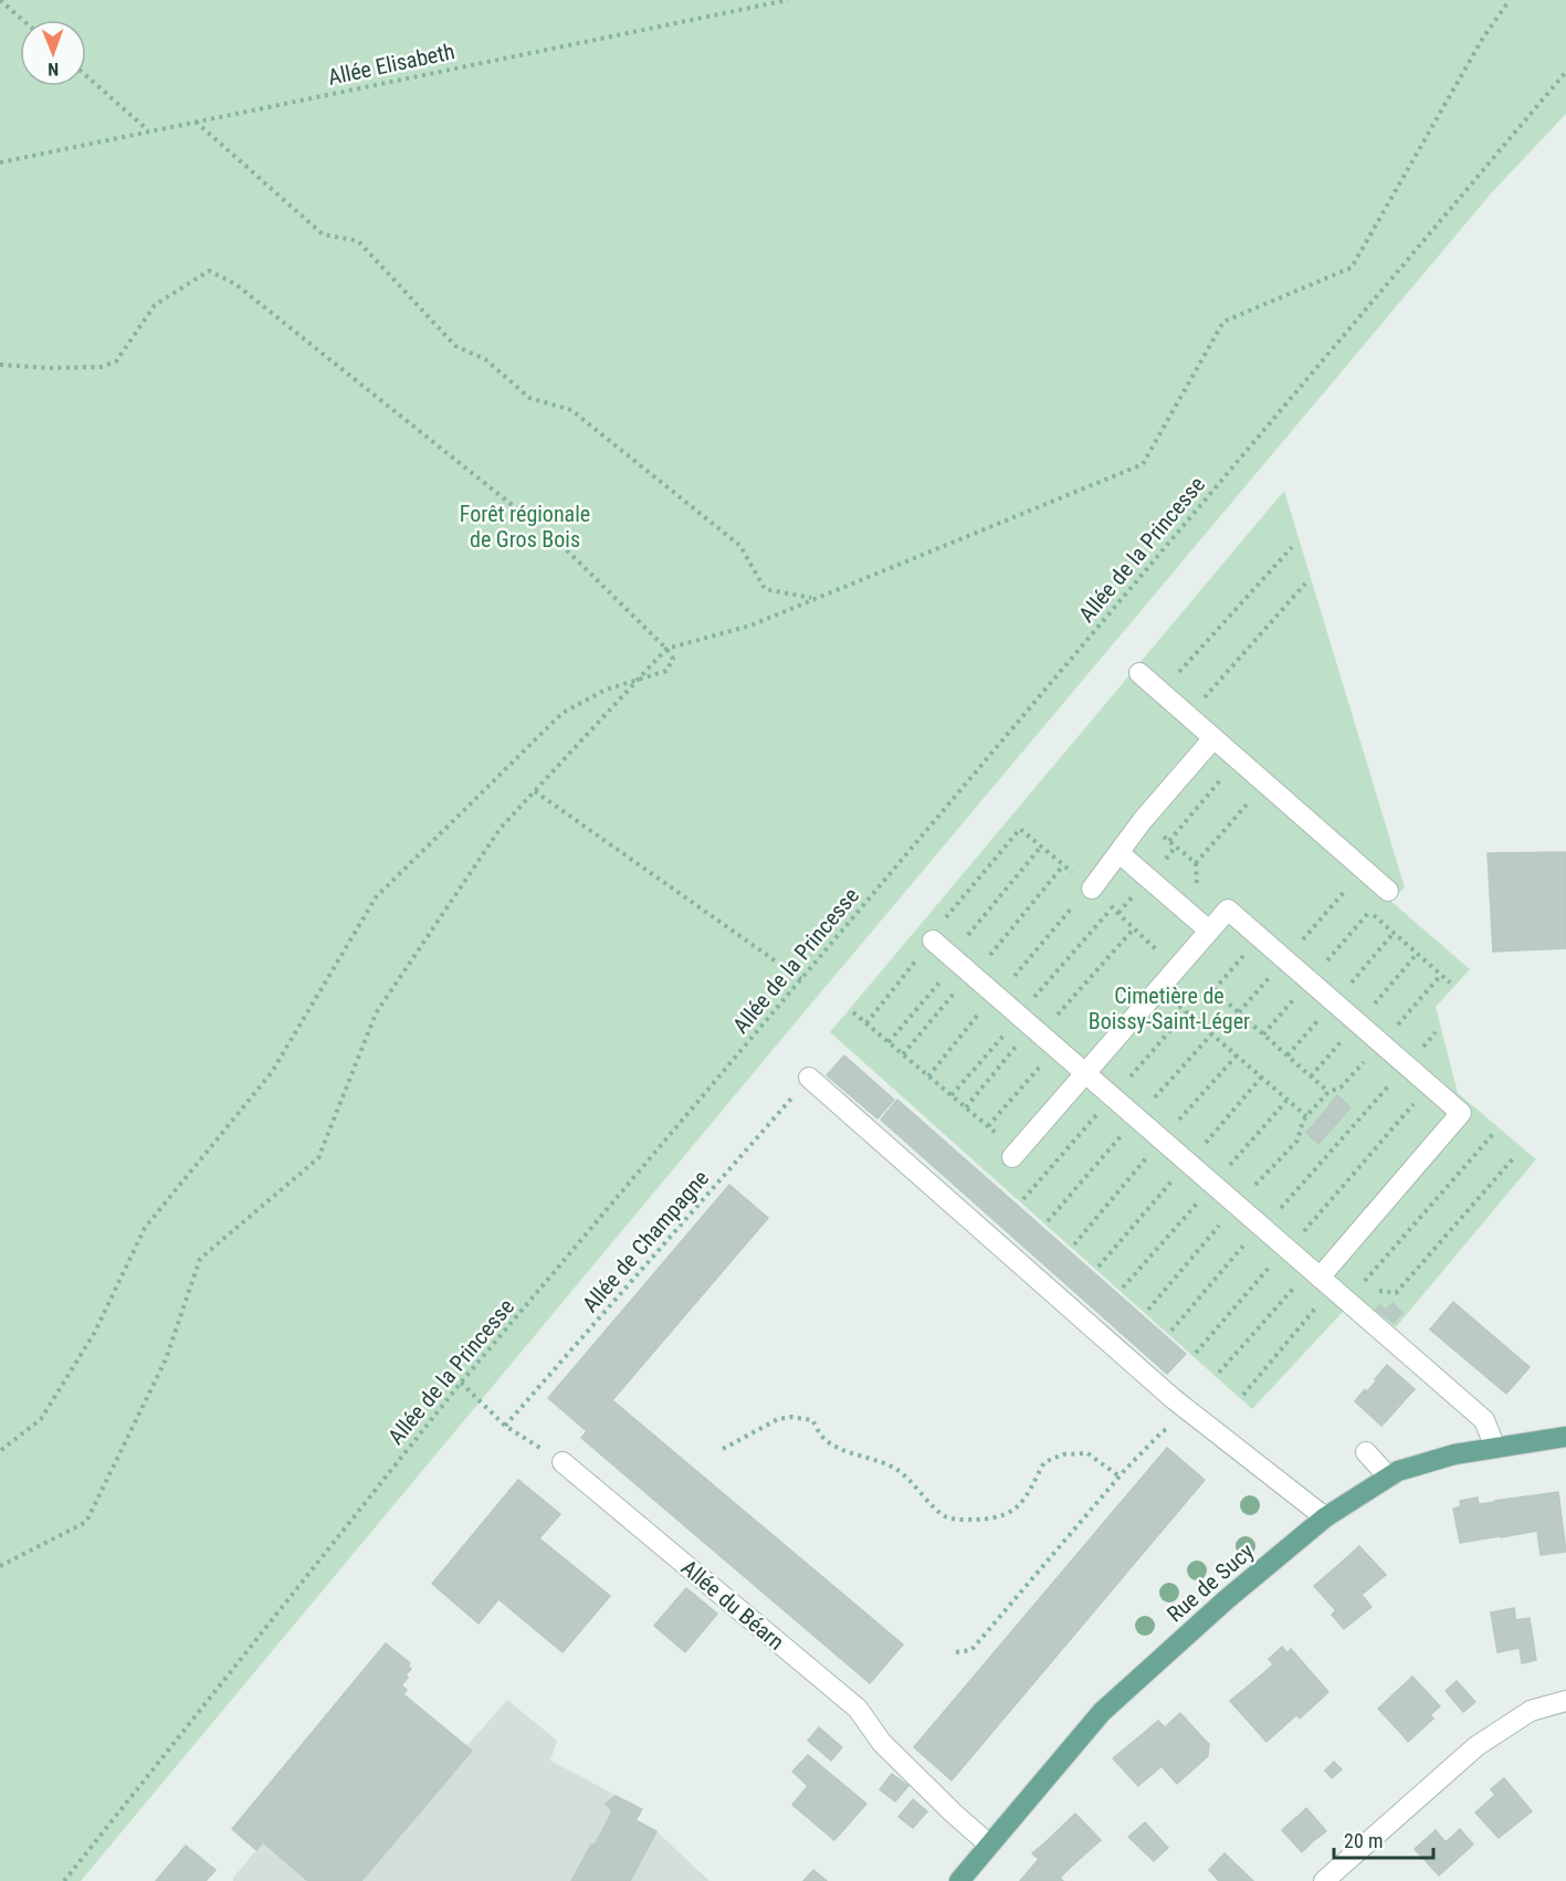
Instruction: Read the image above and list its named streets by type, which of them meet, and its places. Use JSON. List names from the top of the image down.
{
  "streets": {
    "main road": ["Rue de Sucy"],
    "street": ["Allée du Béarn"],
    "path": ["Allée Elisabeth", "Allée de la Princesse", "Allée de Champagne"]
  },
  "crossings": [
    ["Rue de Sucy", "Allée du Béarn"]
  ],
  "parks": ["Forêt régionale de Gros Bois", "Cimetière de Boissy-Saint-Léger"],
  "scale_bar": "20 m",
  "north": "bottom"
}
